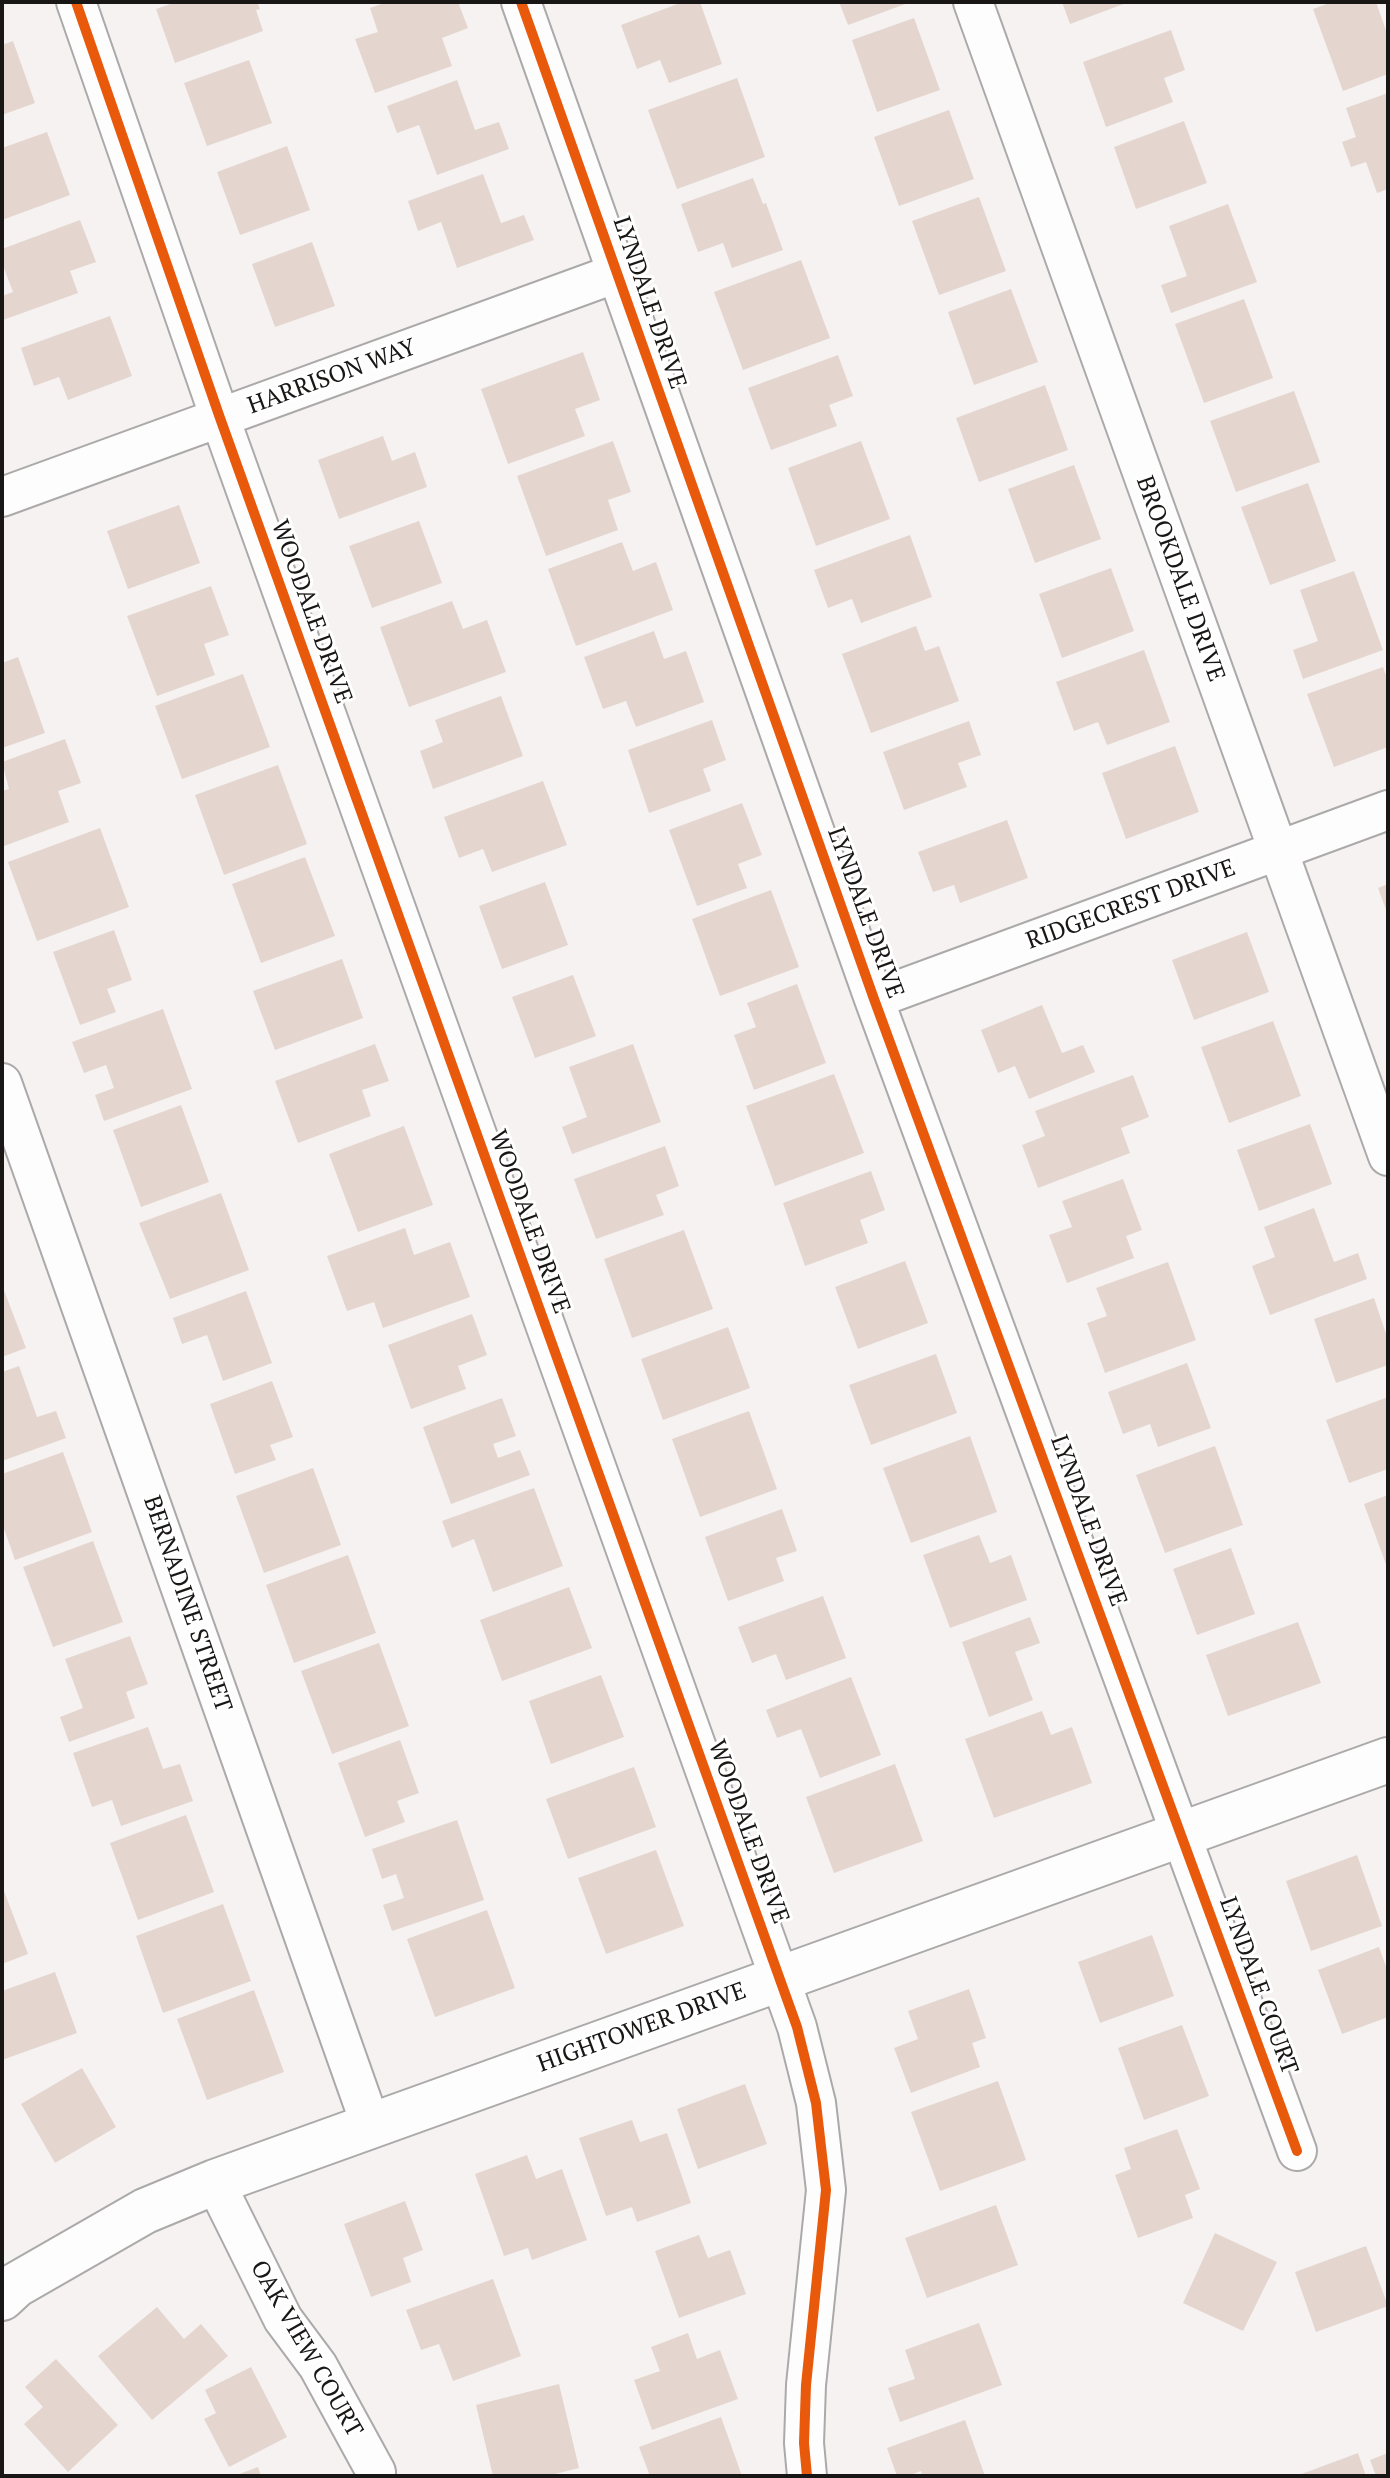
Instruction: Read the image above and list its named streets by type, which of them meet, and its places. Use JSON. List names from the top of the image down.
{
  "streets": {
    "main road": ["HIGHTOWER DRIVE"],
    "street": [
      "LYNDALE DRIVE",
      "HARRISON WAY",
      "BROOKDALE DRIVE",
      "WOODALE DRIVE",
      "RIDGECREST DRIVE",
      "BERNADINE STREET",
      "LYNDALE COURT",
      "OAK VIEW COURT"
    ]
  },
  "crossings": [
    ["LYNDALE DRIVE", "HARRISON WAY"],
    ["LYNDALE DRIVE", "RIDGECREST DRIVE"],
    ["LYNDALE DRIVE", "LYNDALE COURT"],
    ["LYNDALE DRIVE", "HIGHTOWER DRIVE"],
    ["HARRISON WAY", "WOODALE DRIVE"],
    ["BROOKDALE DRIVE", "RIDGECREST DRIVE"],
    ["WOODALE DRIVE", "HIGHTOWER DRIVE"],
    ["BERNADINE STREET", "HIGHTOWER DRIVE"],
    ["LYNDALE COURT", "HIGHTOWER DRIVE"],
    ["HIGHTOWER DRIVE", "OAK VIEW COURT"]
  ]
}
